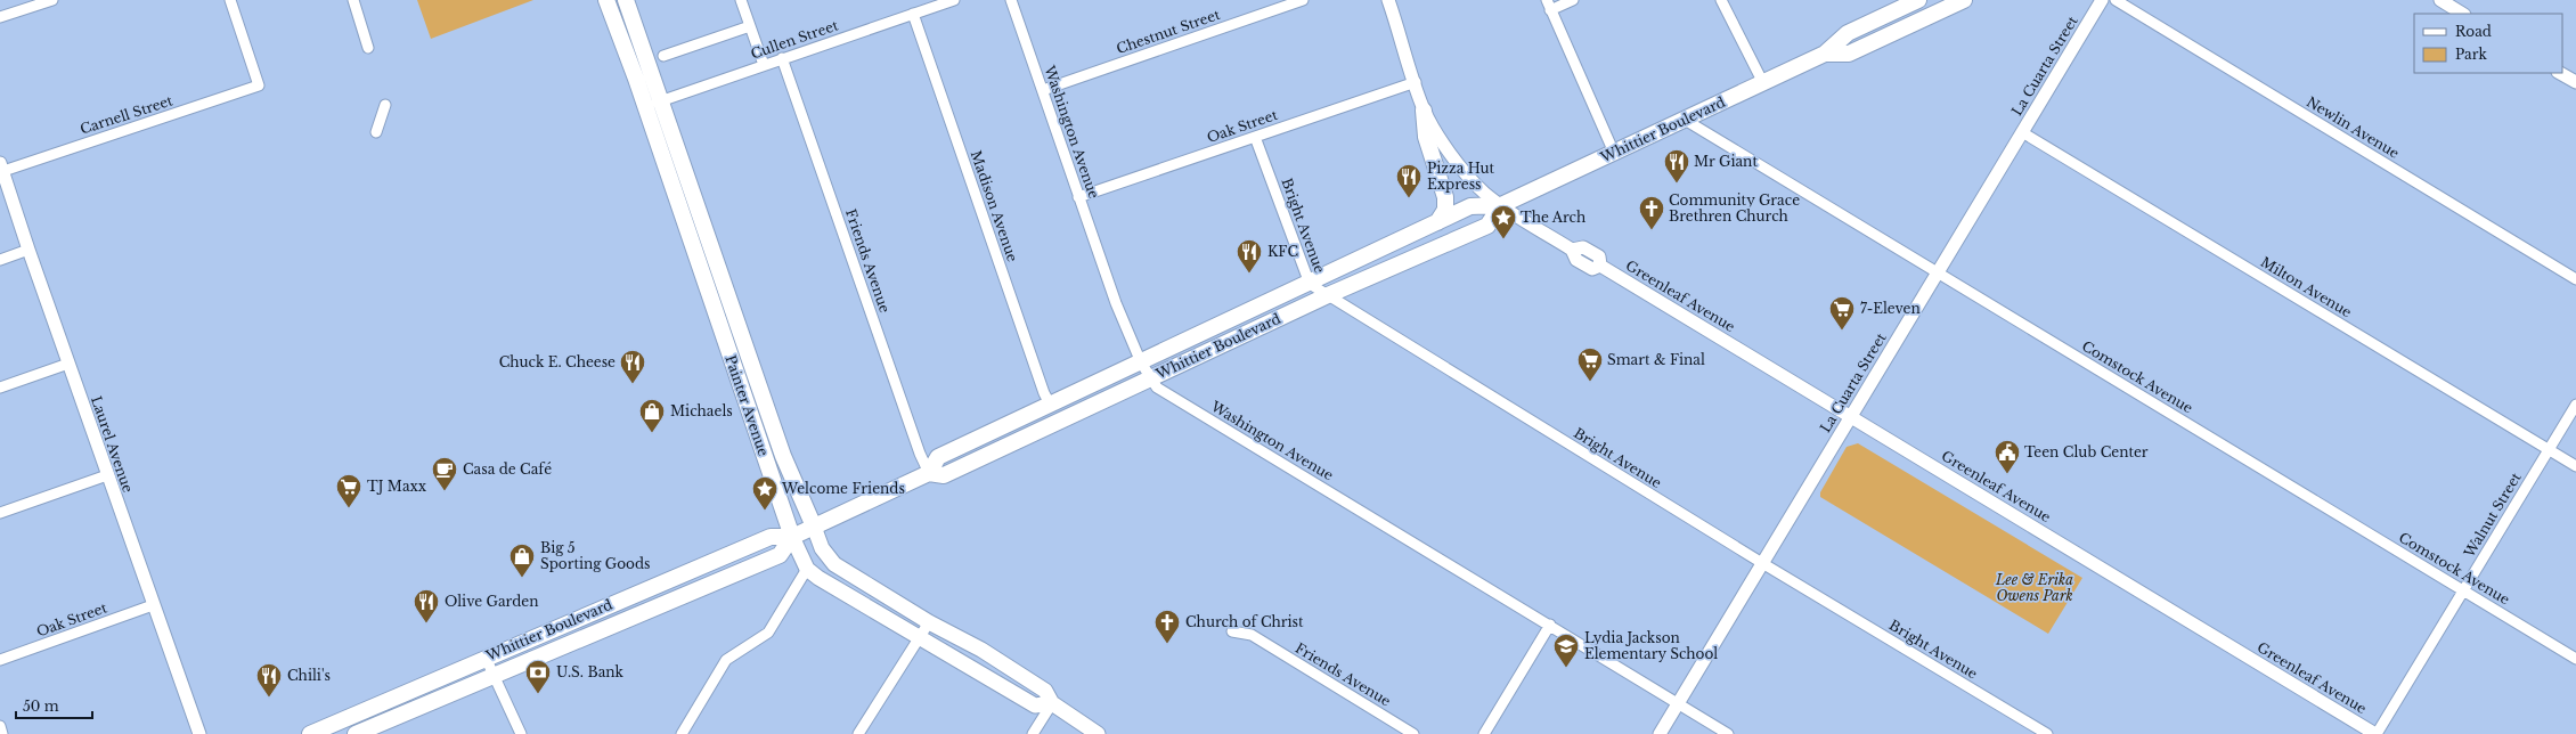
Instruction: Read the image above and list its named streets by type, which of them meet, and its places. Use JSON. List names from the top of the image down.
{
  "streets": {
    "main road": ["Whittier Boulevard", "Painter Avenue"],
    "street": [
      "Chestnut Street",
      "Cullen Street",
      "La Cuarta Street",
      "Carnell Street",
      "Oak Street",
      "Newlin Avenue",
      "Washington Avenue",
      "Madison Avenue",
      "Bright Avenue",
      "Friends Avenue",
      "Milton Avenue",
      "Greenleaf Avenue",
      "Comstock Avenue",
      "Laurel Avenue",
      "Walnut Street"
    ]
  },
  "crossings": [
    ["Chestnut Street", "Washington Avenue"],
    ["Cullen Street", "Madison Avenue"],
    ["Cullen Street", "Friends Avenue"],
    ["Cullen Street", "Painter Avenue"],
    ["La Cuarta Street", "Washington Avenue"],
    ["La Cuarta Street", "Bright Avenue"],
    ["La Cuarta Street", "Milton Avenue"],
    ["La Cuarta Street", "Greenleaf Avenue"],
    ["La Cuarta Street", "Comstock Avenue"],
    ["Carnell Street", "Laurel Avenue"],
    ["Oak Street", "Washington Avenue"],
    ["Oak Street", "Bright Avenue"],
    ["Oak Street", "Greenleaf Avenue"],
    ["Oak Street", "Laurel Avenue"],
    ["Whittier Boulevard", "Washington Avenue"],
    ["Whittier Boulevard", "Madison Avenue"],
    ["Whittier Boulevard", "Bright Avenue"],
    ["Whittier Boulevard", "Friends Avenue"],
    ["Whittier Boulevard", "Greenleaf Avenue"],
    ["Whittier Boulevard", "Comstock Avenue"],
    ["Whittier Boulevard", "Painter Avenue"],
    ["Milton Avenue", "Walnut Street"],
    ["Greenleaf Avenue", "Walnut Street"],
    ["Comstock Avenue", "Walnut Street"]
  ],
  "parks": ["Lee & Erika Owens Park"],
  "places": {
    "restaurant": [
      "Mr Giant",
      "Pizza Hut Express",
      "KFC",
      "Chuck E. Cheese",
      "Olive Garden",
      "Chili's"
    ],
    "church": ["Community Grace Brethren Church", "Church of Christ"],
    "place": ["The Arch", "Welcome Friends"],
    "supermarket": ["7-Eleven", "Smart & Final", "TJ Maxx"],
    "shop": ["Michaels", "Big 5 Sporting Goods"],
    "public building": ["Teen Club Center"],
    "cafe": ["Casa de Café"],
    "school or university": ["Lydia Jackson Elementary School"],
    "bank": ["U.S. Bank"]
  },
  "legend": ["Road", "Park"],
  "scale_bar": "50 m"
}
